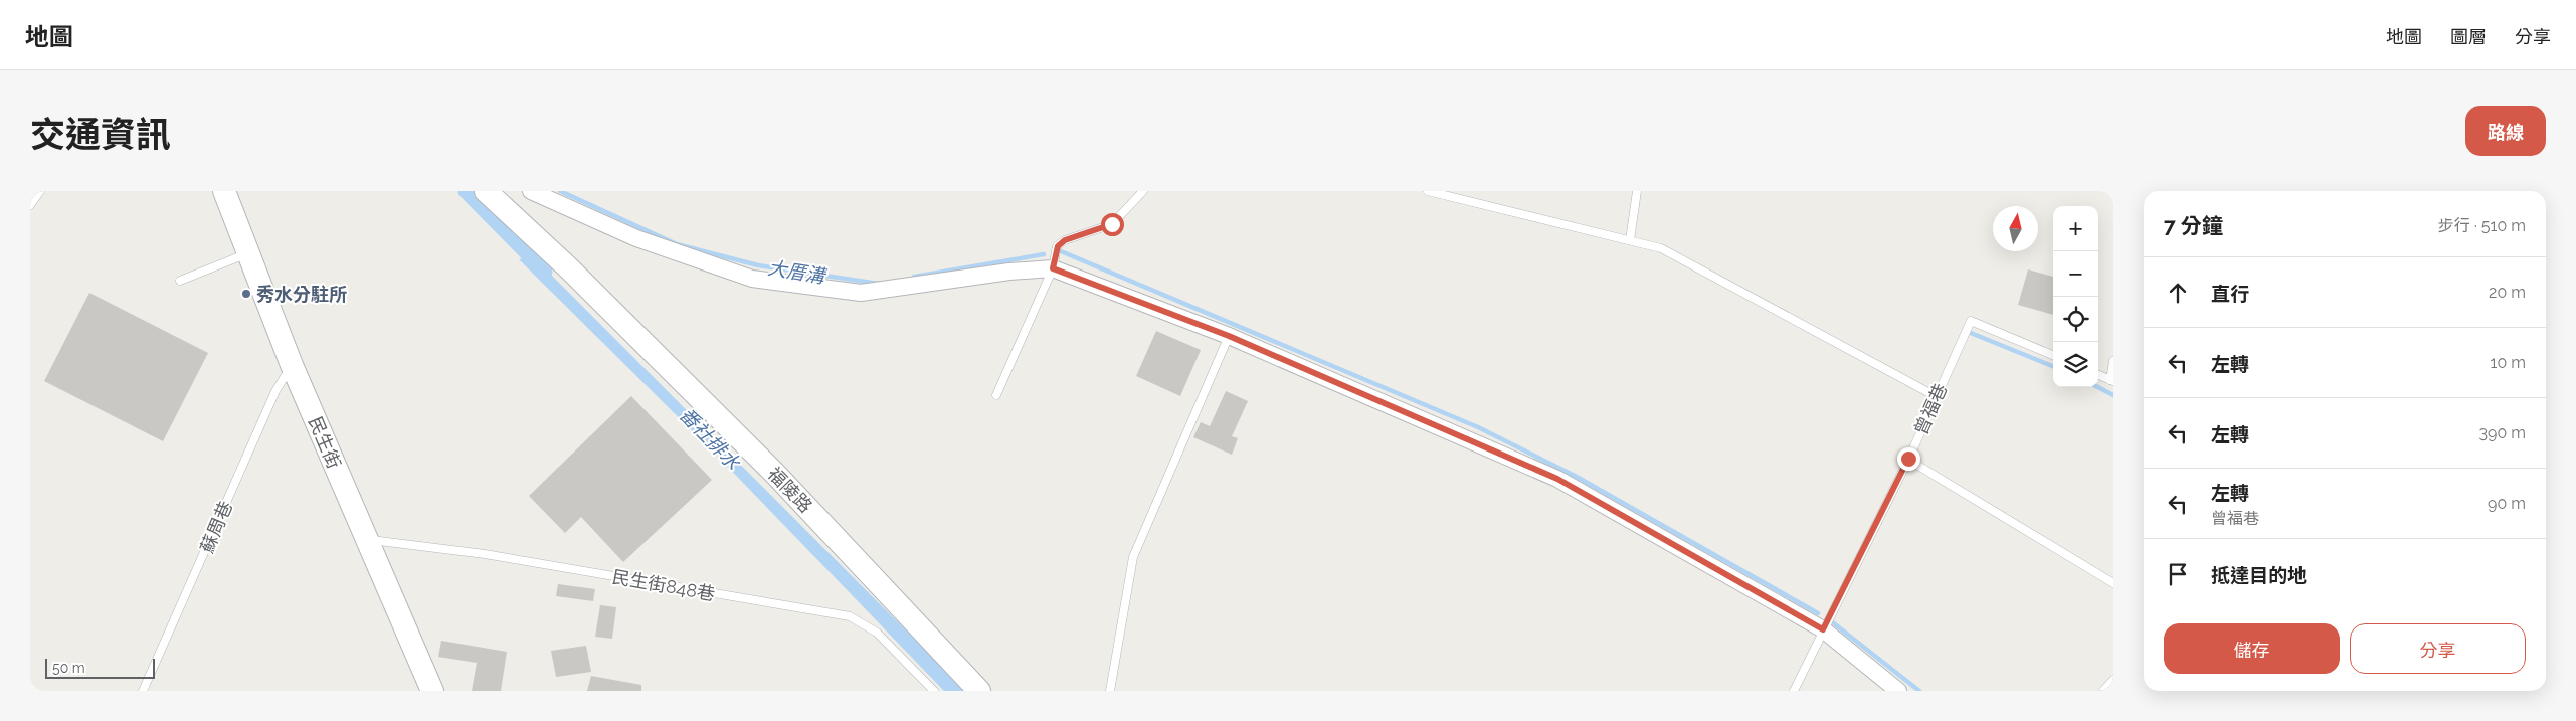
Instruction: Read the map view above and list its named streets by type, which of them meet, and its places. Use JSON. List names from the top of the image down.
{
  "streets": {
    "street": ["民生街", "福陵路"],
    "lane": ["曾福巷", "蘇周巷", "民生街848巷"]
  },
  "crossings": [
    ["民生街", "蘇周巷"],
    ["民生街", "民生街848巷"]
  ],
  "water": ["大厝溝", "番社排水"],
  "places": ["秀水分駐所"],
  "scale_bar": "50 m",
  "north": "top",
  "page": {
    "header": "地圖",
    "nav": ["地圖", "圖層", "分享"],
    "title": "交通資訊",
    "buttons": [
      "路線",
      ["儲存", "分享"]
    ],
    "heading": ["7 分鐘", "步行 · 510 m"],
    "map_buttons": ["+", "−"],
    "list": [
      ["直行", "20 m"],
      ["左轉", "10 m"],
      ["左轉", "390 m"],
      ["左轉", "曾福巷", "90 m"],
      "抵達目的地"
    ],
    "scale": "50 m"
  }
}
